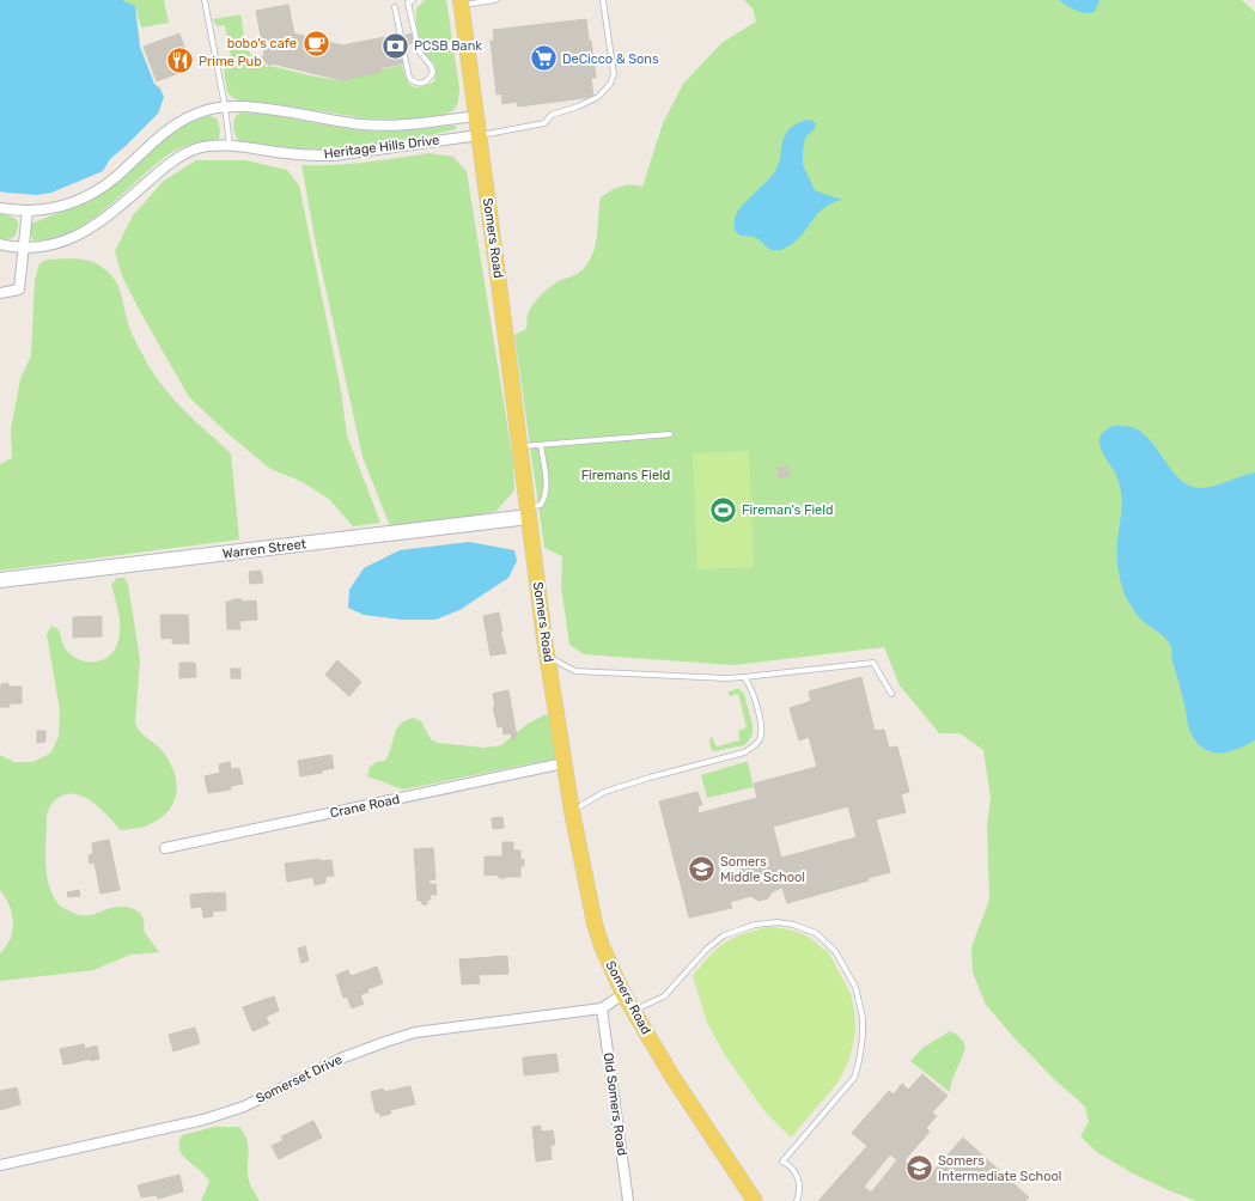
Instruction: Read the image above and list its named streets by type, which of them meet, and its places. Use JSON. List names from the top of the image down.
{
  "streets": {
    "main road": ["Somers Road"],
    "street": [
      "Heritage Hills Drive",
      "Warren Street",
      "Crane Road",
      "Somerset Drive",
      "Old Somers Road"
    ]
  },
  "crossings": [
    ["Heritage Hills Drive", "Somers Road"],
    ["Somers Road", "Warren Street"],
    ["Somers Road", "Crane Road"],
    ["Somerset Drive", "Old Somers Road"]
  ],
  "parks": ["Firemans Field"],
  "places": {
    "cafe": ["bobo's cafe"],
    "bank": ["PCSB Bank"],
    "supermarket": ["DeCicco & Sons"],
    "restaurant": ["Prime Pub"],
    "sports": ["Fireman's Field"],
    "school or university": ["Somers Middle School", "Somers Intermediate School"]
  }
}
